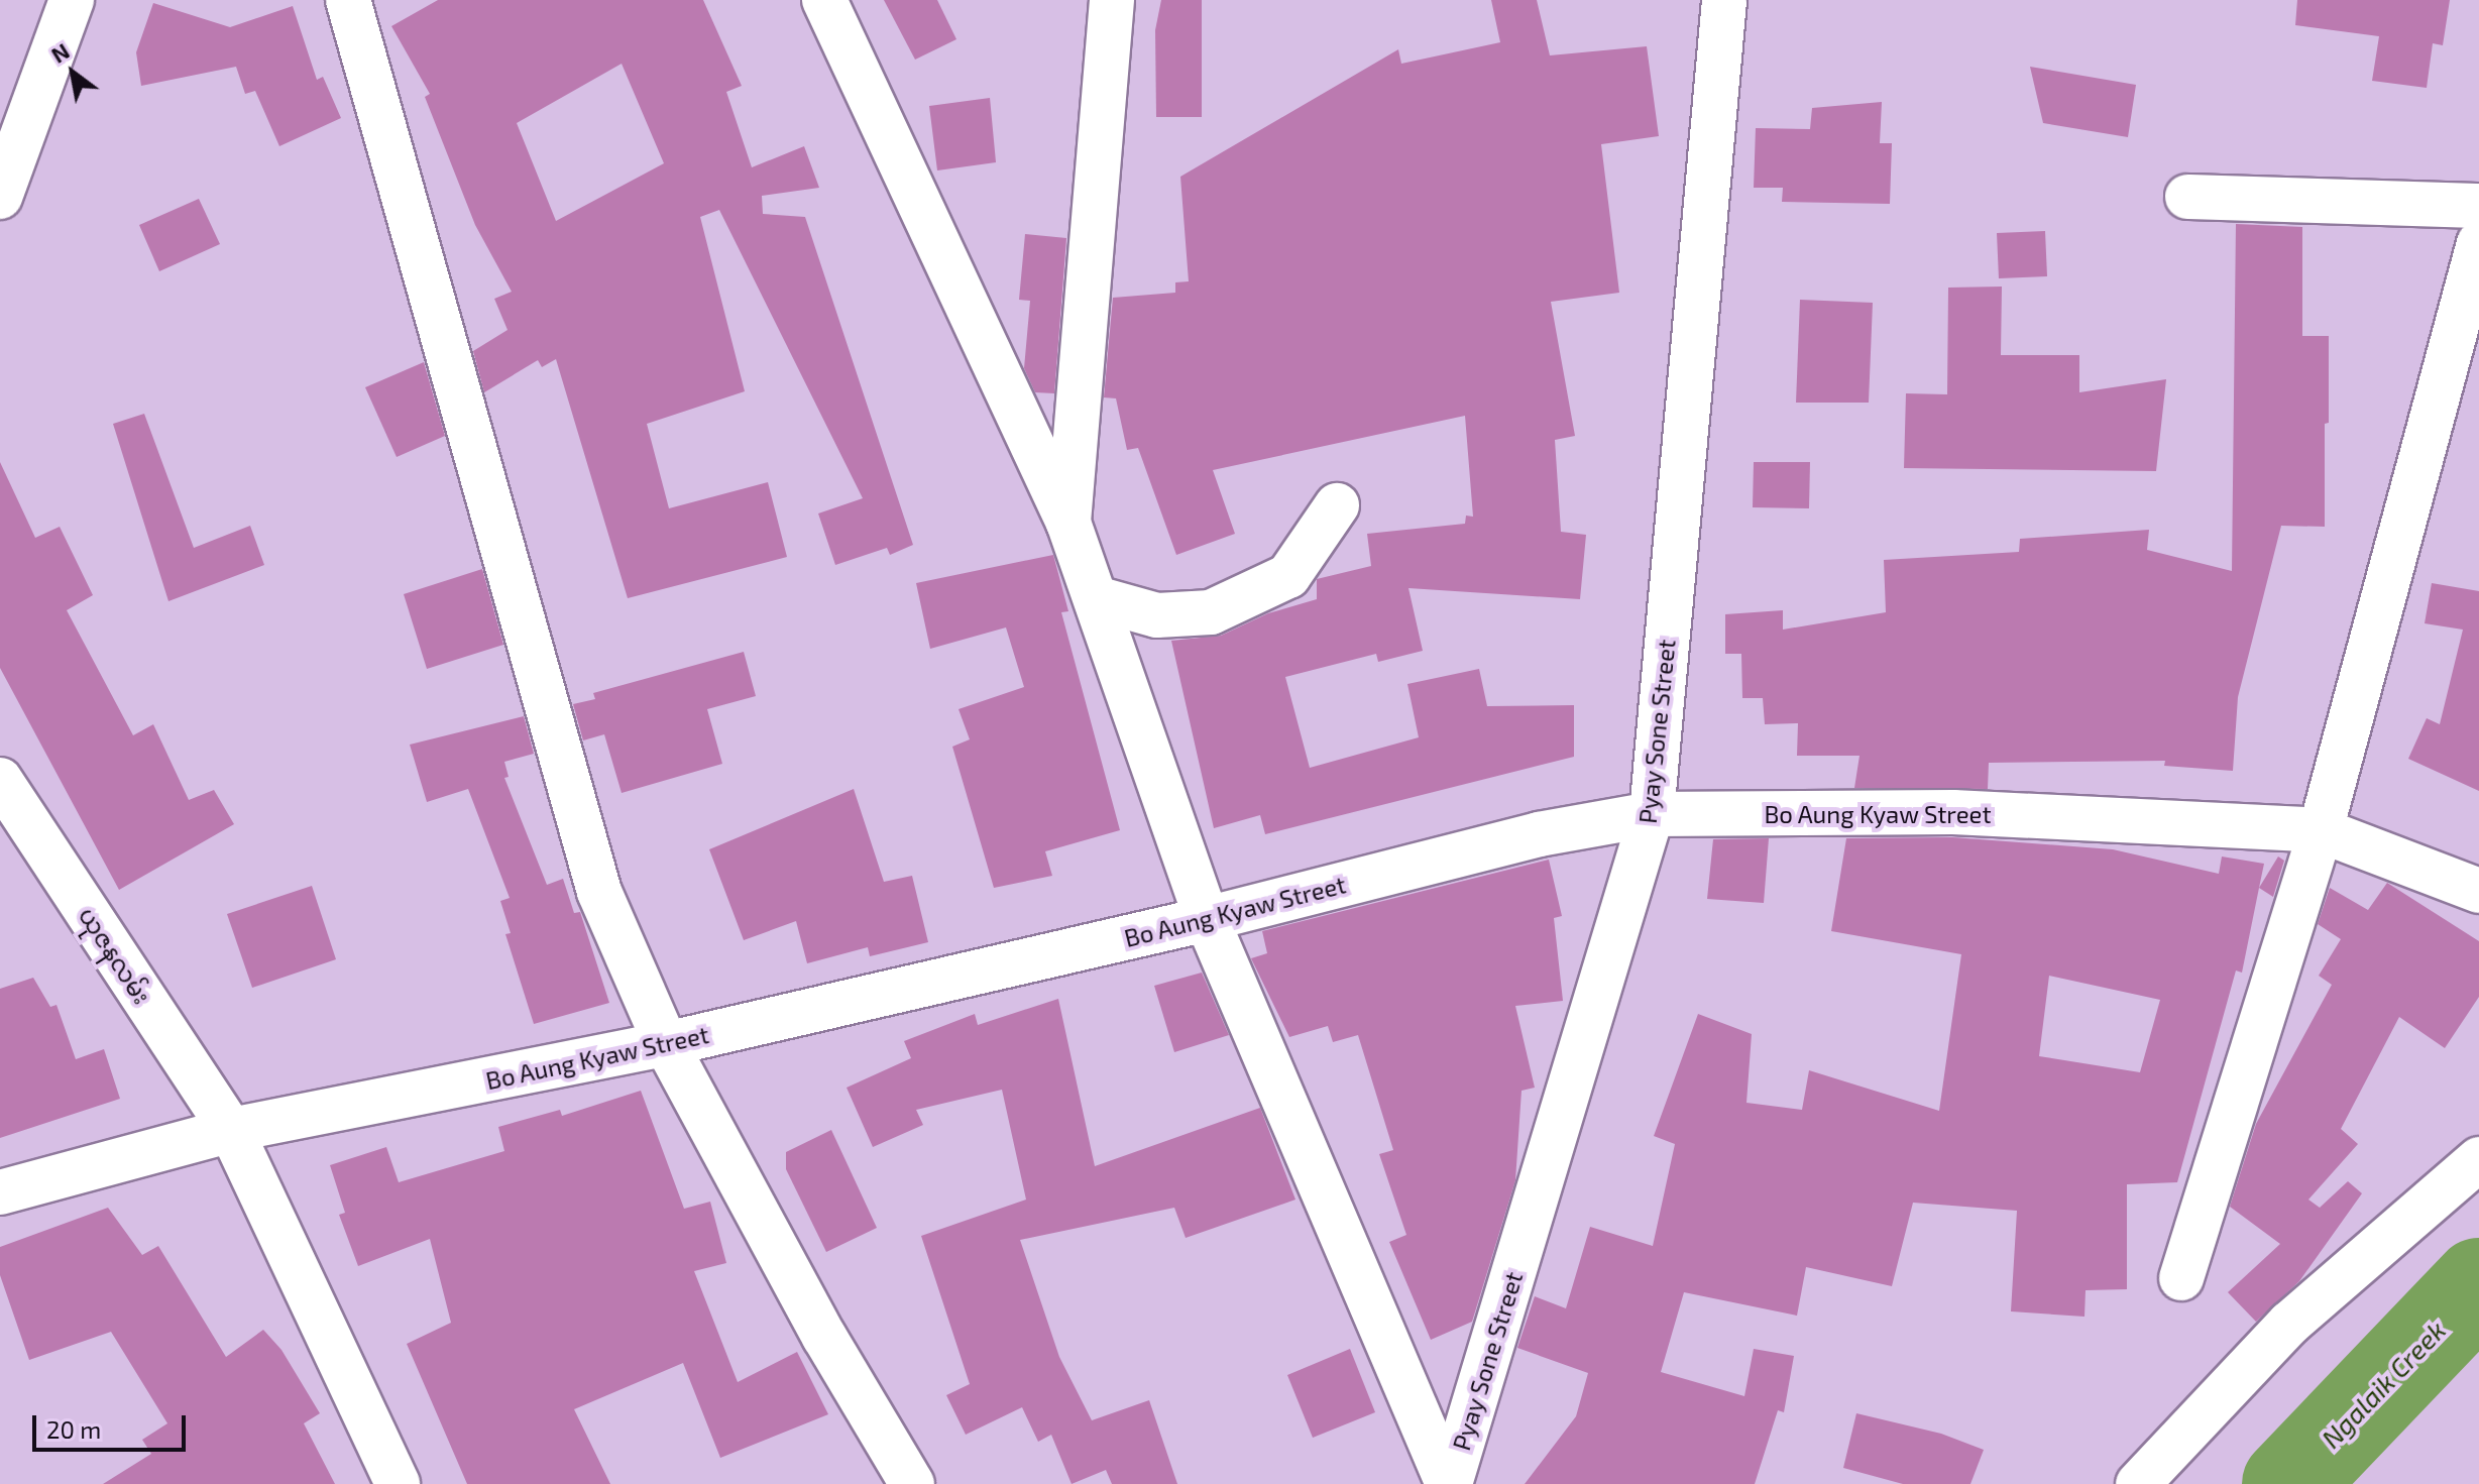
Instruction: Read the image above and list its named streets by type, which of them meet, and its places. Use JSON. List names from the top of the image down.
{
  "streets": {
    "street": ["Pyay Sone Street", "Bo Aung Kyaw Street", "ယုဇနလမ်း"]
  },
  "crossings": [
    ["Pyay Sone Street", "Bo Aung Kyaw Street"],
    ["Bo Aung Kyaw Street", "ယုဇနလမ်း"]
  ],
  "water": ["Ngalaik Creek"],
  "scale_bar": "20 m",
  "north": "top left"
}
